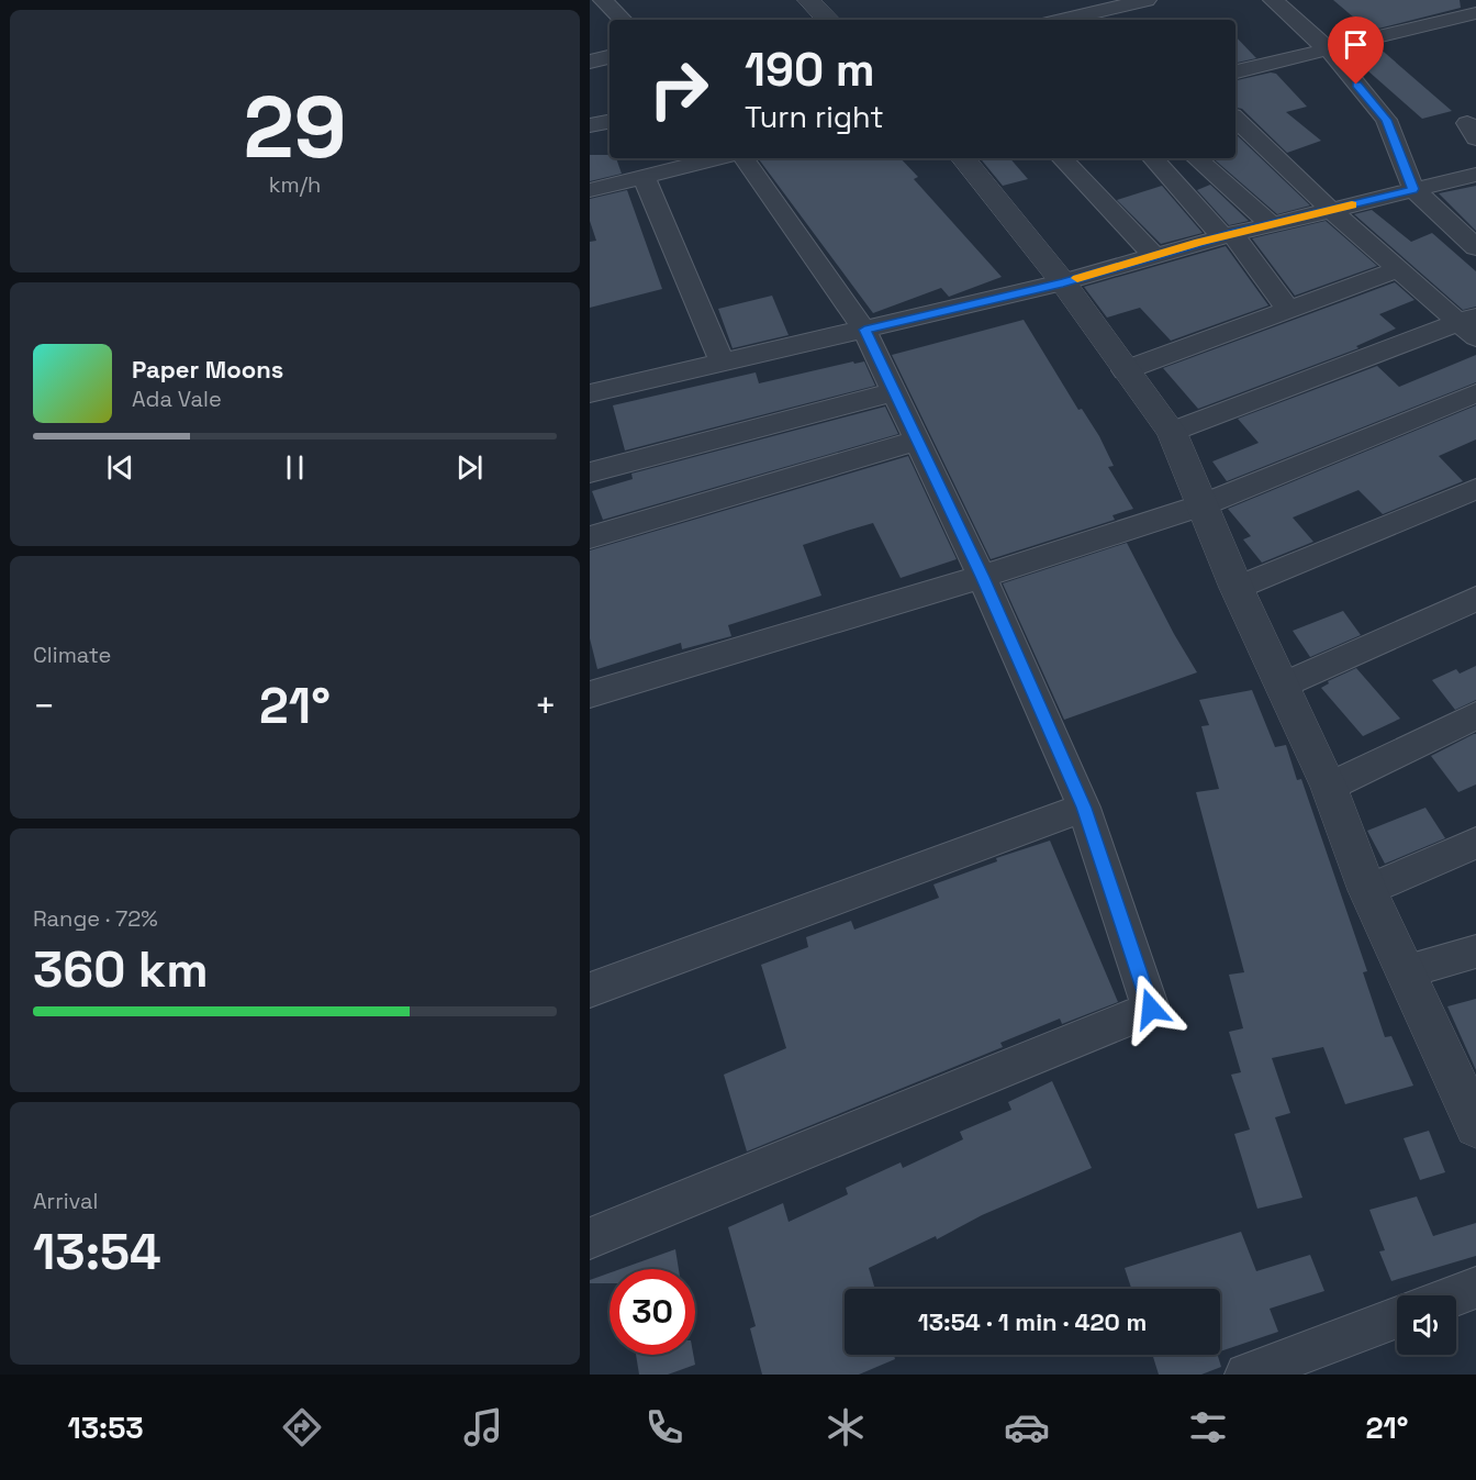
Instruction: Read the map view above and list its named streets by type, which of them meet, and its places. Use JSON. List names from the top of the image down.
{
  "page": {
    "tile": [
      ["29", "km/h"],
      "Climate",
      ["Range · 72%", "360 km"],
      ["Arrival", "13:54"]
    ],
    "turn": ["190 m", "Turn right"],
    "song": ["Paper Moons", "Ada Vale"],
    "heat": ["−", "21°", "+"],
    "limit": "30",
    "trip": "13:54 · 1 min · 420 m",
    "tabs": ["13:53", "21°"]
  }
}
